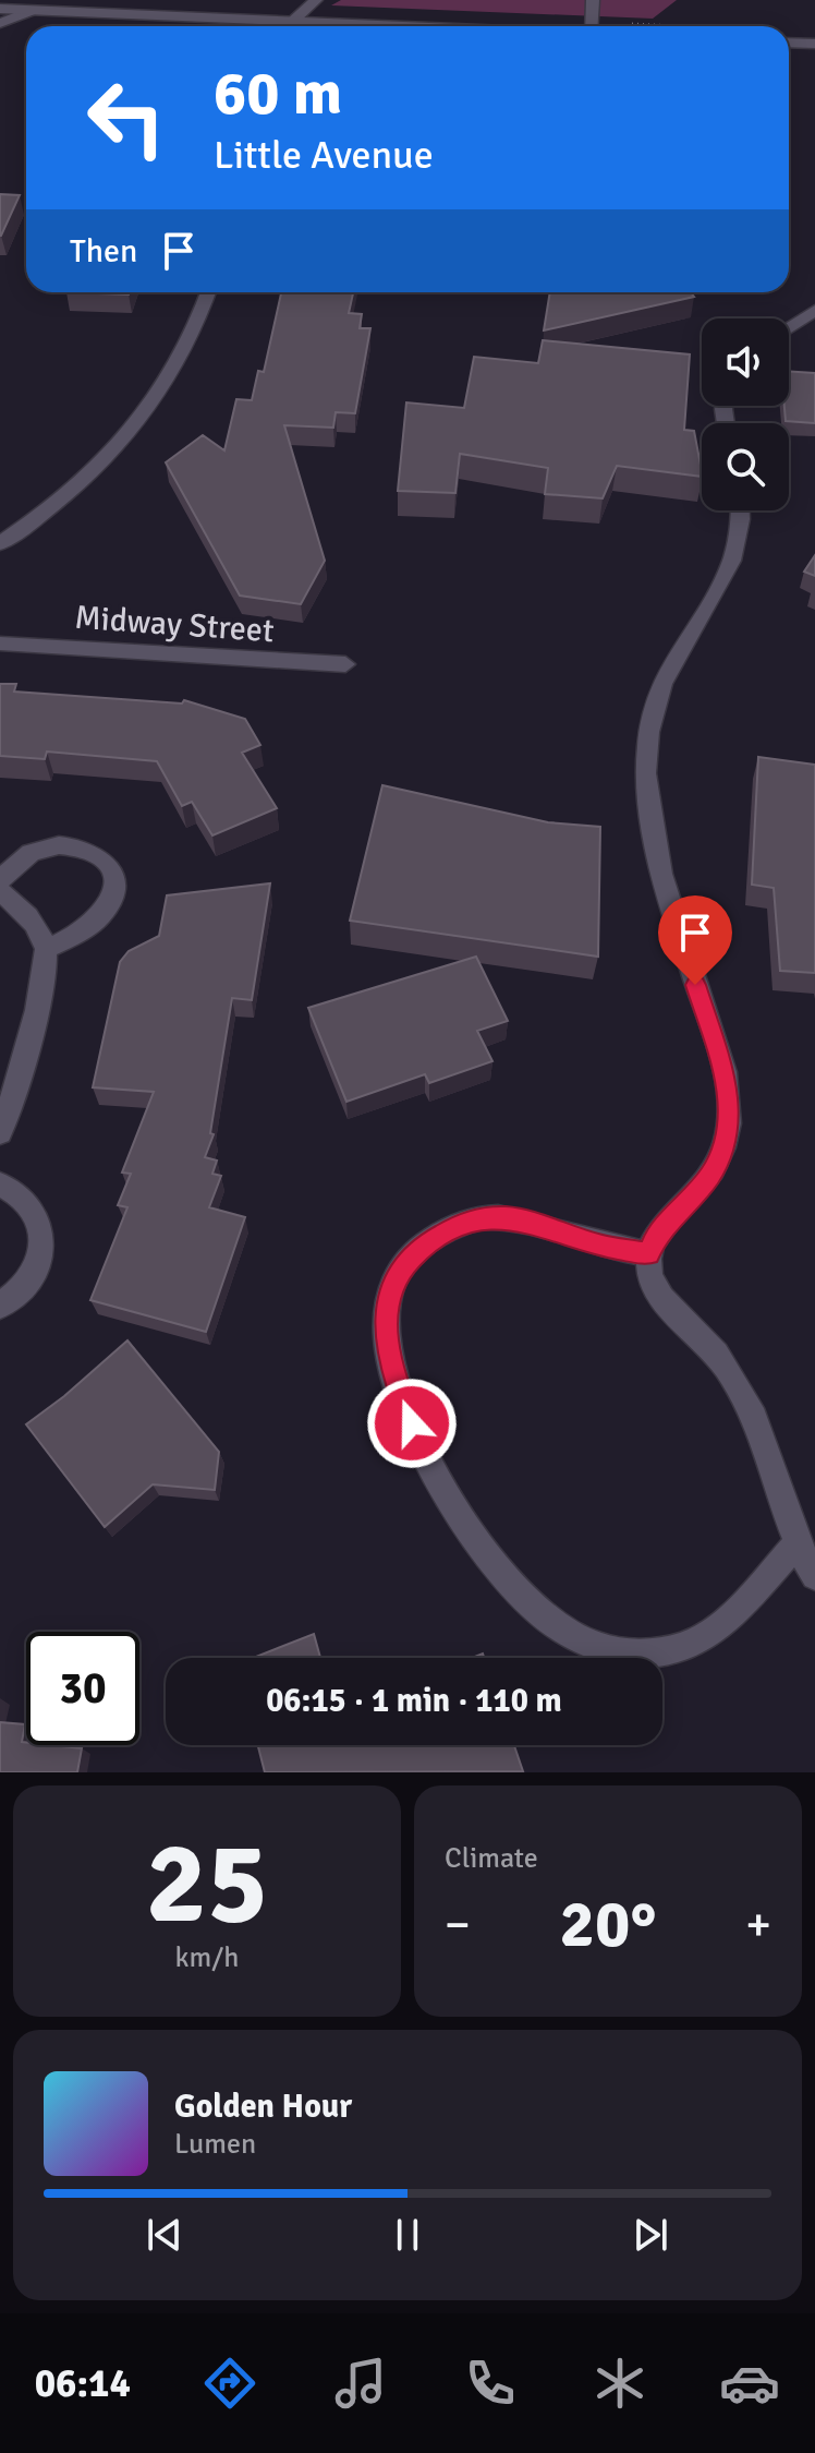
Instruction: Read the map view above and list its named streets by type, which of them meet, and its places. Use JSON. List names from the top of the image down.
{
  "streets": {
    "street": ["Midway Street"]
  },
  "page": {
    "turn": ["60 m", "Little Avenue"],
    "then": "Then",
    "limit": "30",
    "trip": "06:15 · 1 min · 110 m",
    "tile": [
      ["25", "km/h"],
      "Climate"
    ],
    "heat": ["−", "20°", "+"],
    "song": ["Golden Hour", "Lumen"],
    "tabs": "06:14"
  }
}
